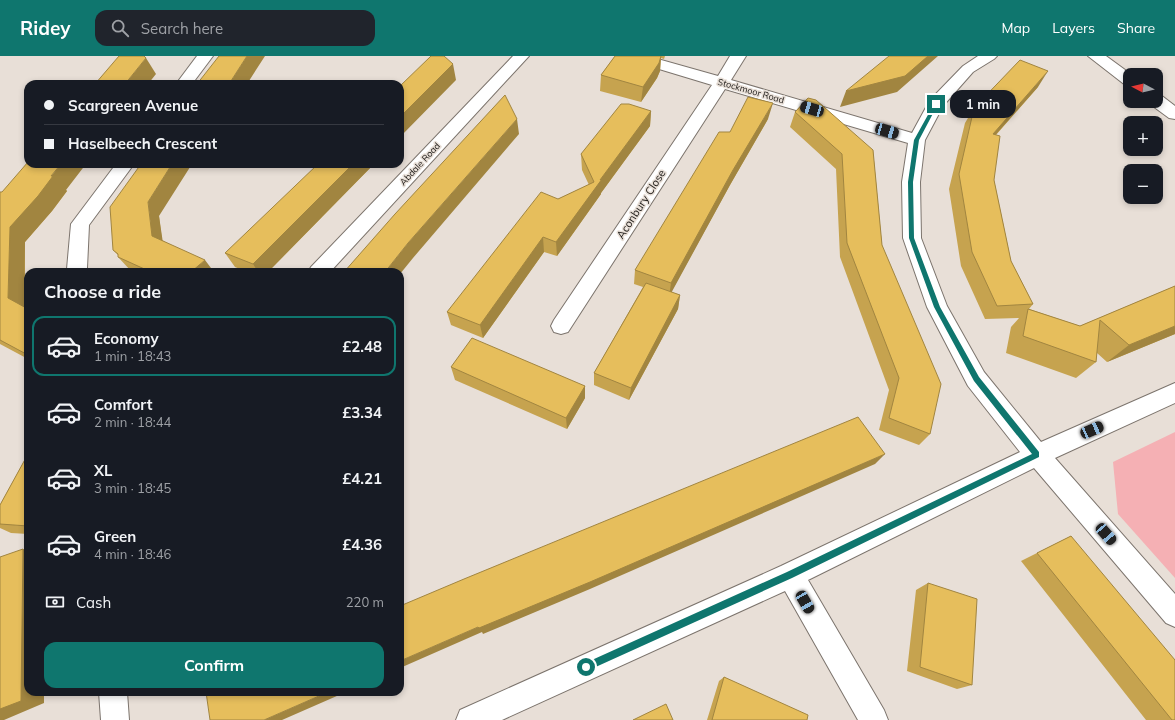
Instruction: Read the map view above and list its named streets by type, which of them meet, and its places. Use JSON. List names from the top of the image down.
{
  "streets": {
    "street": ["Stockmoor Road", "Abdale Road", "Aconbury Close"]
  },
  "crossings": [
    ["Stockmoor Road", "Aconbury Close"]
  ],
  "north": "left",
  "page": {
    "header": "Ridey",
    "search": "Search here",
    "nav": ["Map", "Layers", "Share"],
    "map_buttons": ["+", "−"],
    "banner": ["Scargreen Avenue", "Haselbeech Crescent"],
    "bubble": "1 min",
    "heading": "Choose a ride",
    "list": [
      {
        "name": "Economy",
        "note": "1 min · 18:43",
        "value": "£2.48"
      },
      {
        "name": "Comfort",
        "note": "2 min · 18:44",
        "value": "£3.34"
      },
      {
        "name": "XL",
        "note": "3 min · 18:45",
        "value": "£4.21"
      },
      {
        "name": "Green",
        "note": "4 min · 18:46",
        "value": "£4.36"
      }
    ],
    "pay": ["Cash", "220 m"],
    "buttons": "Confirm"
  }
}
